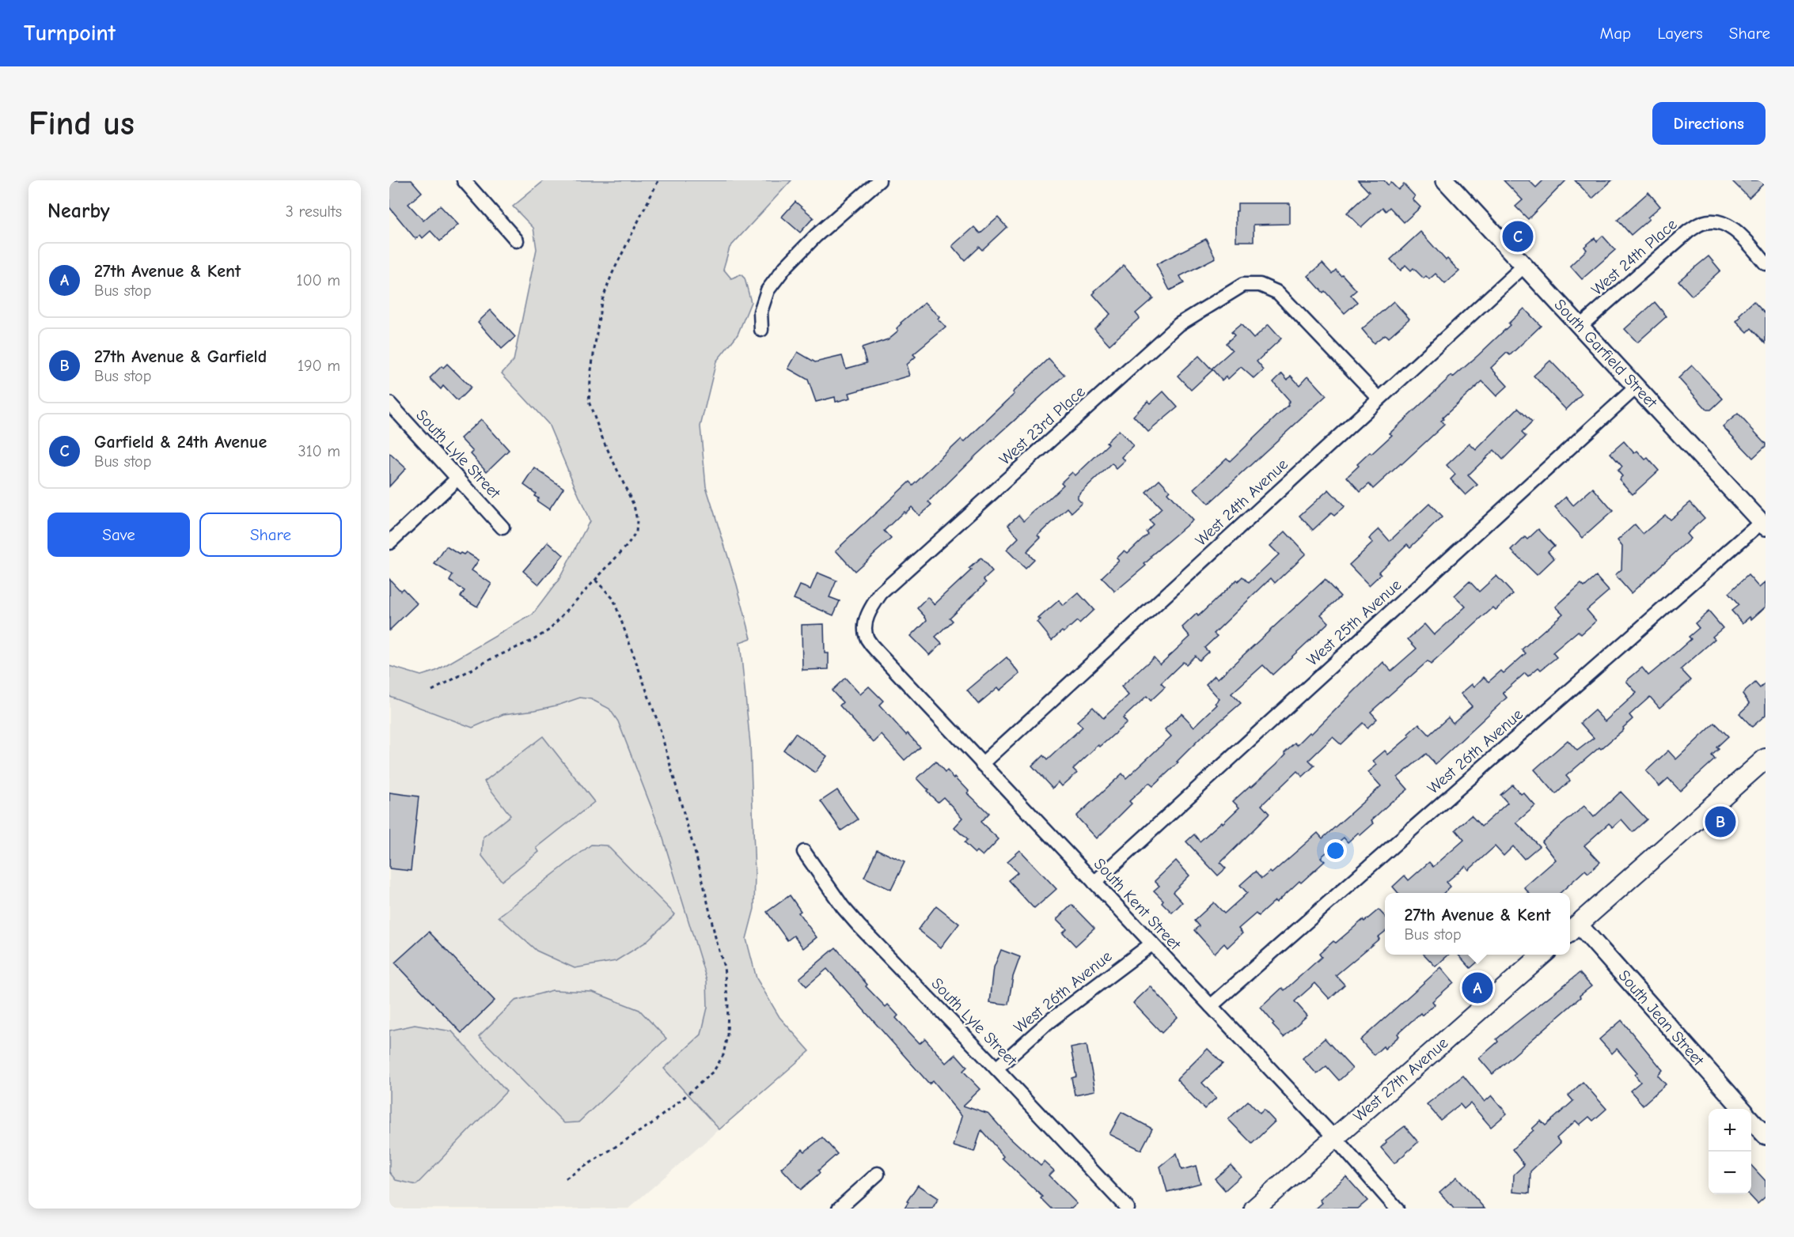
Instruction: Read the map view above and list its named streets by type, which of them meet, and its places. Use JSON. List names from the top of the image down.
{
  "streets": {
    "main road": ["West 27th Avenue"],
    "street": [
      "West 24th Place",
      "South Garfield Street",
      "West 23rd Place",
      "South Lyle Street",
      "West 24th Avenue",
      "West 25th Avenue",
      "West 26th Avenue",
      "South Kent Street",
      "South Jean Street"
    ]
  },
  "crossings": [
    ["West 24th Place", "South Garfield Street"],
    ["South Garfield Street", "West 24th Avenue"],
    ["South Garfield Street", "West 25th Avenue"],
    ["South Garfield Street", "West 26th Avenue"],
    ["West 23rd Place", "West 24th Avenue"],
    ["West 23rd Place", "South Kent Street"],
    ["South Lyle Street", "West 26th Avenue"],
    ["West 24th Avenue", "South Kent Street"],
    ["West 25th Avenue", "South Kent Street"],
    ["West 26th Avenue", "South Kent Street"],
    ["South Kent Street", "West 27th Avenue"]
  ],
  "page": {
    "header": "Turnpoint",
    "nav": ["Map", "Layers", "Share"],
    "buttons": [
      "Directions",
      ["Save", "Share"]
    ],
    "title": "Find us",
    "heading": ["Nearby", "3 results"],
    "pins": ["C", "B", "A"],
    "list": [
      {
        "mark": "A",
        "name": "27th Avenue & Kent",
        "note": "Bus stop",
        "value": "100 m"
      },
      {
        "mark": "B",
        "name": "27th Avenue & Garfield",
        "note": "Bus stop",
        "value": "190 m"
      },
      {
        "mark": "C",
        "name": "Garfield & 24th Avenue",
        "note": "Bus stop",
        "value": "310 m"
      }
    ],
    "popup": ["27th Avenue & Kent", "Bus stop"],
    "map_buttons": ["+", "−"]
  }
}
